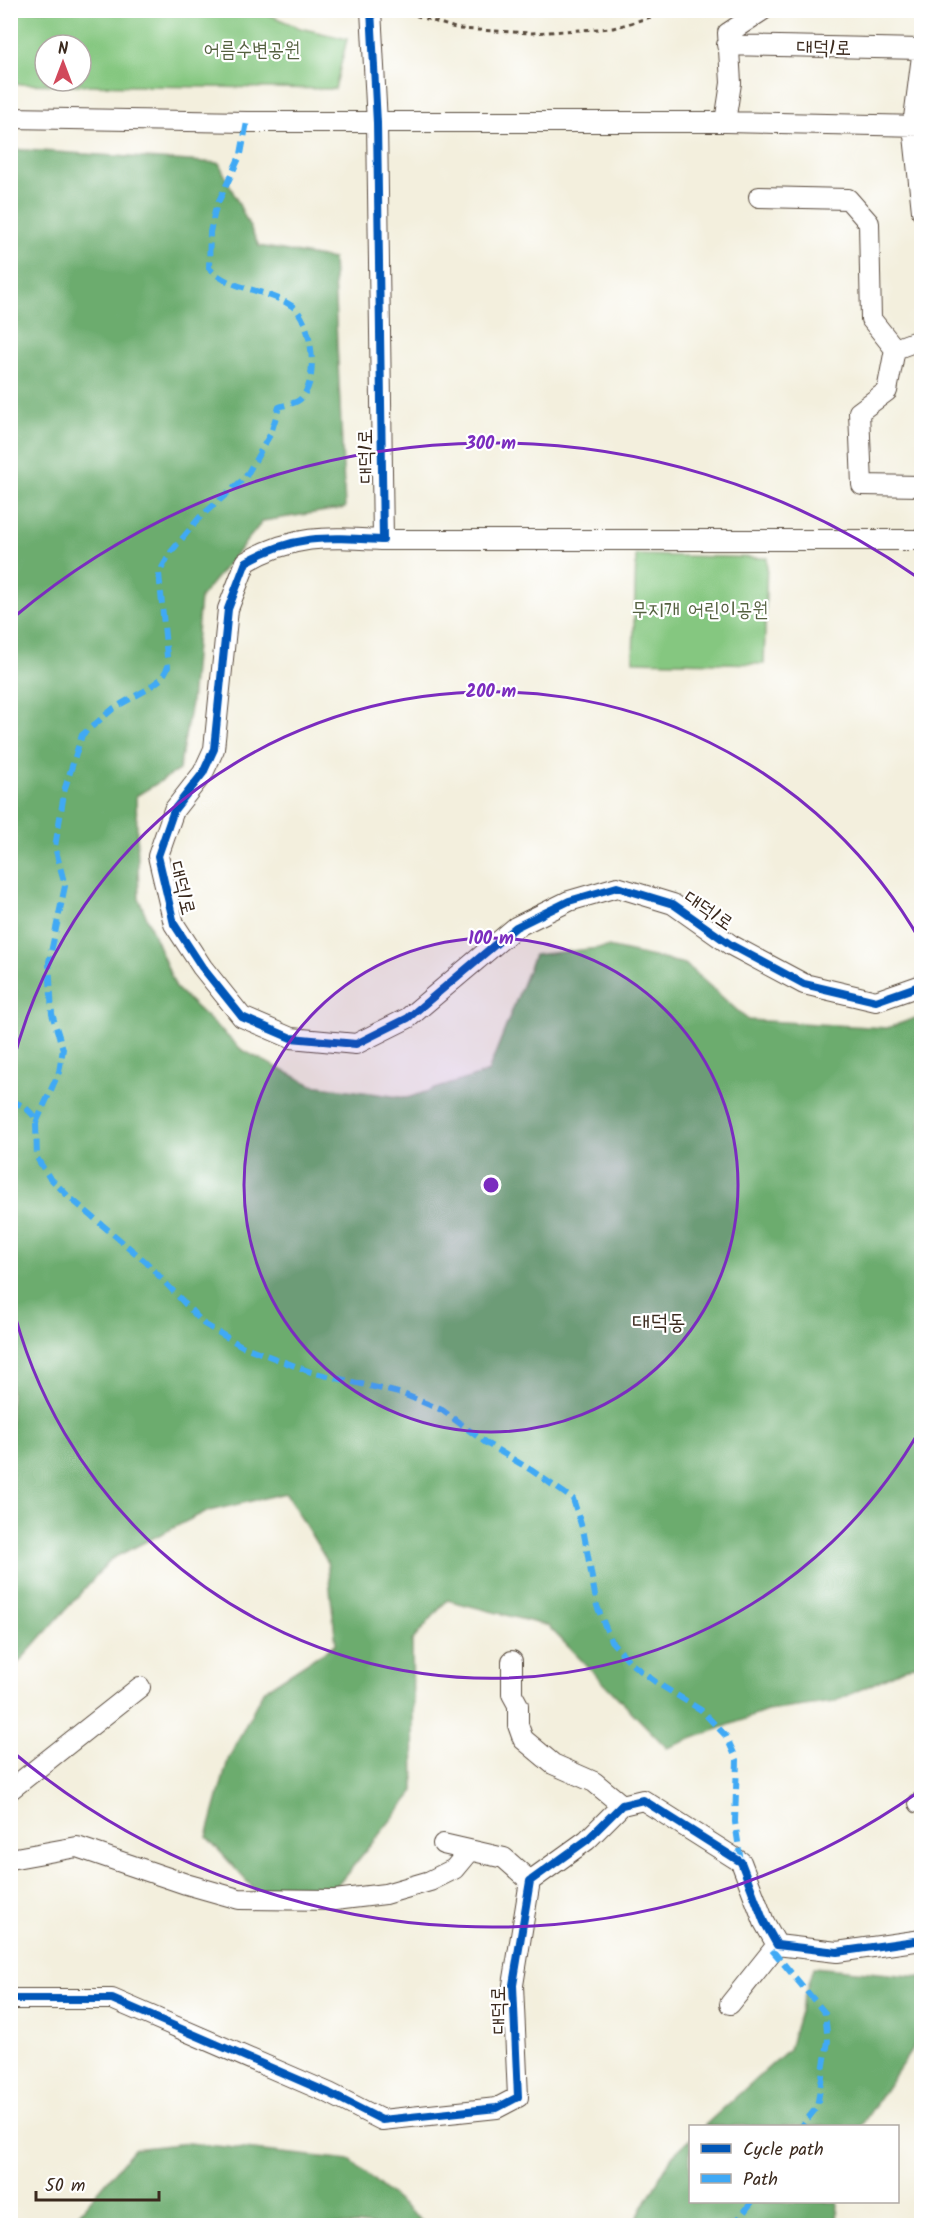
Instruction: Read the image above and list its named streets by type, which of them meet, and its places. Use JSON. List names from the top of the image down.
{
  "streets": {
    "street": ["대덕1로", "대덕로"]
  },
  "districts": ["대덕동"],
  "parks": ["어름수변공원", "무지개 어린이공원"],
  "legend": ["Cycle path", "Path"],
  "scale_bar": "50 m",
  "north": "top",
  "rings": ["300 m", "200 m", "100 m"]
}
